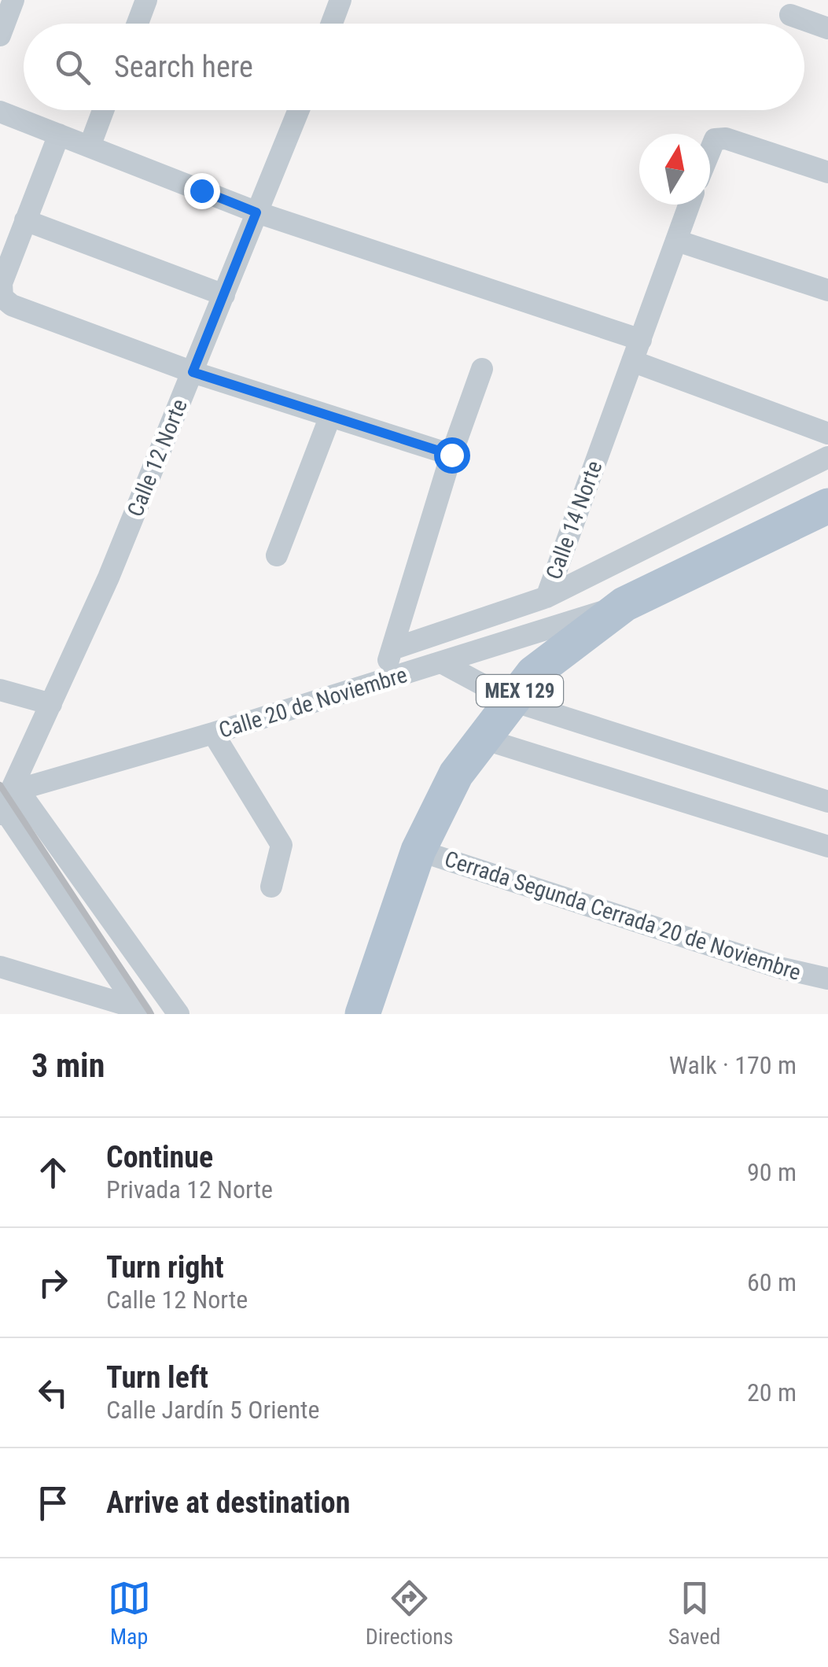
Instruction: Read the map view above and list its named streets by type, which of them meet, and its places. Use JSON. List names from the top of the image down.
{
  "streets": {
    "main road": ["MEX 129"],
    "street": [
      "Calle 12 Norte",
      "Calle 14 Norte",
      "Calle 20 de Noviembre",
      "Cerrada Segunda Cerrada 20 de Noviembre"
    ]
  },
  "crossings": [
    ["Calle 12 Norte", "Calle 20 de Noviembre"],
    ["MEX 129", "Calle 20 de Noviembre"],
    ["MEX 129", "Cerrada Segunda Cerrada 20 de Noviembre"]
  ],
  "north": "top",
  "page": {
    "search": "Search here",
    "heading": ["3 min", "Walk · 170 m"],
    "list": [
      ["Continue", "Privada 12 Norte", "90 m"],
      ["Turn right", "Calle 12 Norte", "60 m"],
      ["Turn left", "Calle Jardín 5 Oriente", "20 m"],
      "Arrive at destination"
    ],
    "nav": ["Map", "Directions", "Saved"]
  }
}
